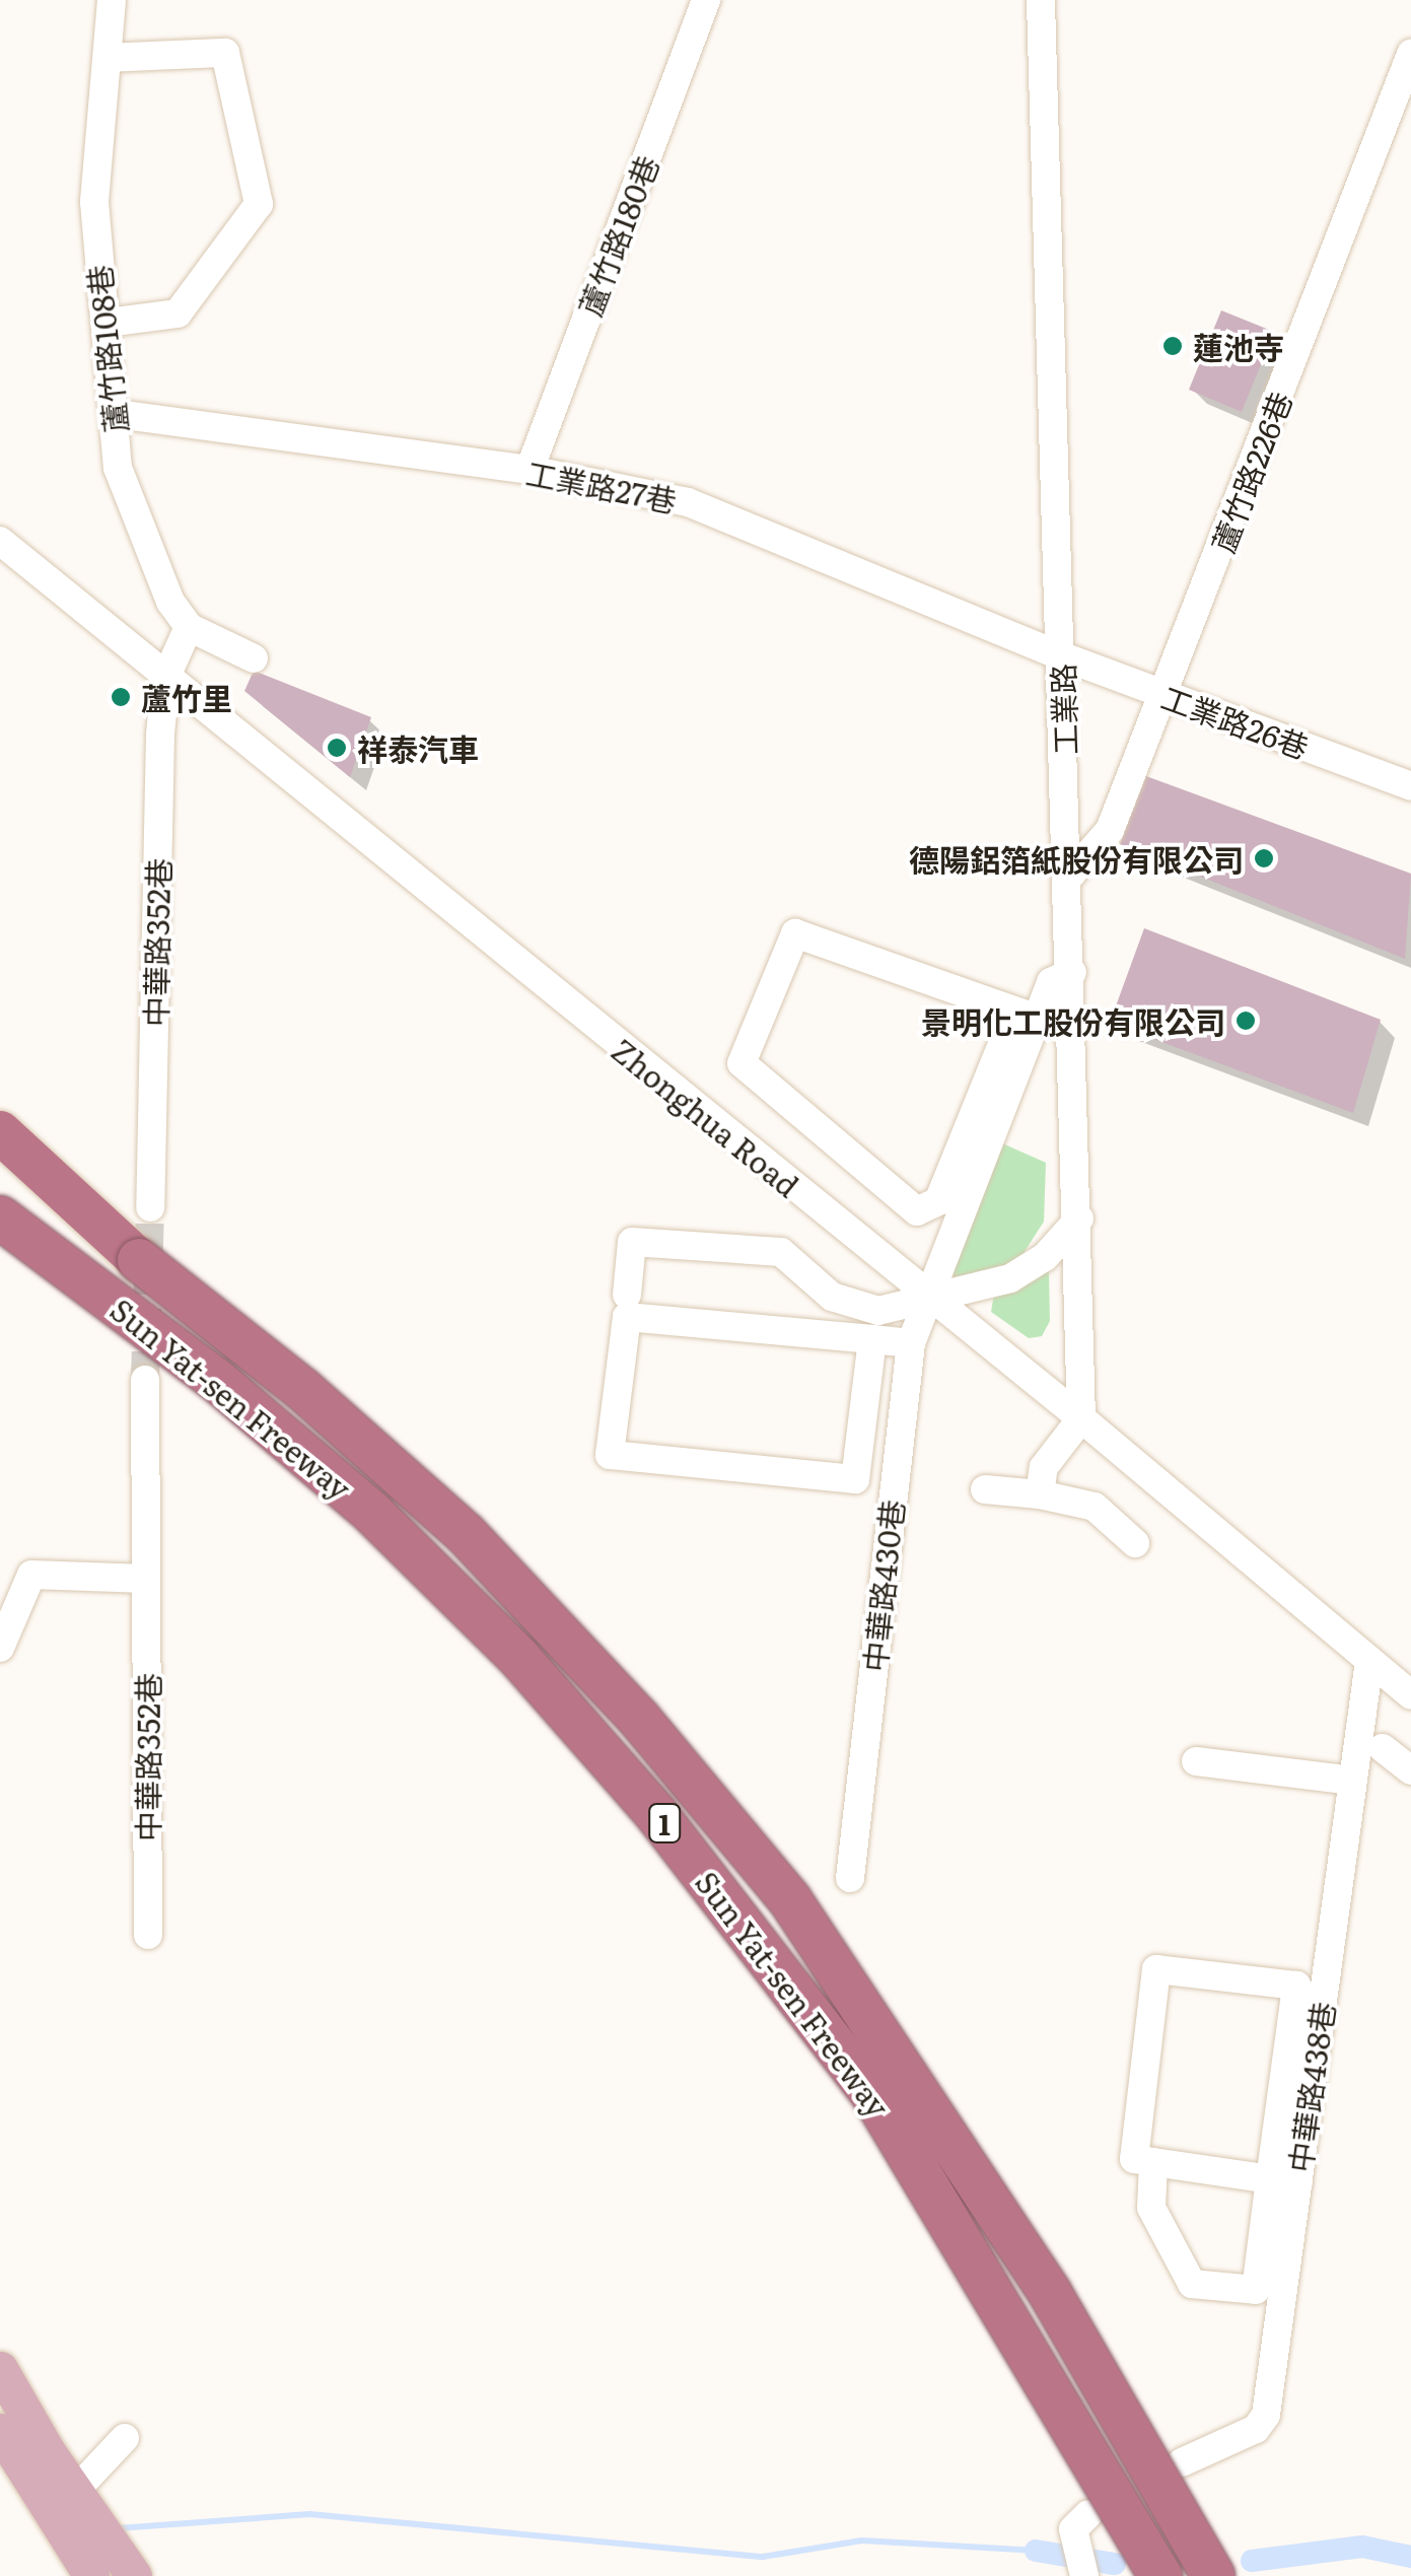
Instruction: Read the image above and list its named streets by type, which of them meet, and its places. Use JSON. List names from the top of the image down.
{
  "streets": {
    "highway": ["Sun Yat-sen Freeway", "1"],
    "street": [
      "蘆竹路180巷",
      "蘆竹路108巷",
      "蘆竹路226巷",
      "工業路27巷",
      "工業路",
      "工業路26巷",
      "中華路352巷",
      "Zhonghua Road",
      "中華路430巷",
      "中華路438巷"
    ]
  },
  "crossings": [
    ["蘆竹路180巷", "工業路27巷"],
    ["蘆竹路108巷", "工業路27巷"],
    ["蘆竹路226巷", "工業路"],
    ["蘆竹路226巷", "工業路26巷"],
    ["工業路27巷", "工業路"],
    ["工業路27巷", "工業路26巷"],
    ["工業路", "工業路26巷"],
    ["工業路", "Zhonghua Road"],
    ["中華路352巷", "Zhonghua Road"],
    ["Zhonghua Road", "中華路430巷"],
    ["Zhonghua Road", "中華路438巷"]
  ],
  "places": [
    "蓮池寺",
    "蘆竹里",
    "祥泰汽車",
    "德陽鋁箔紙股份有限公司",
    "景明化工股份有限公司"
  ]
}
